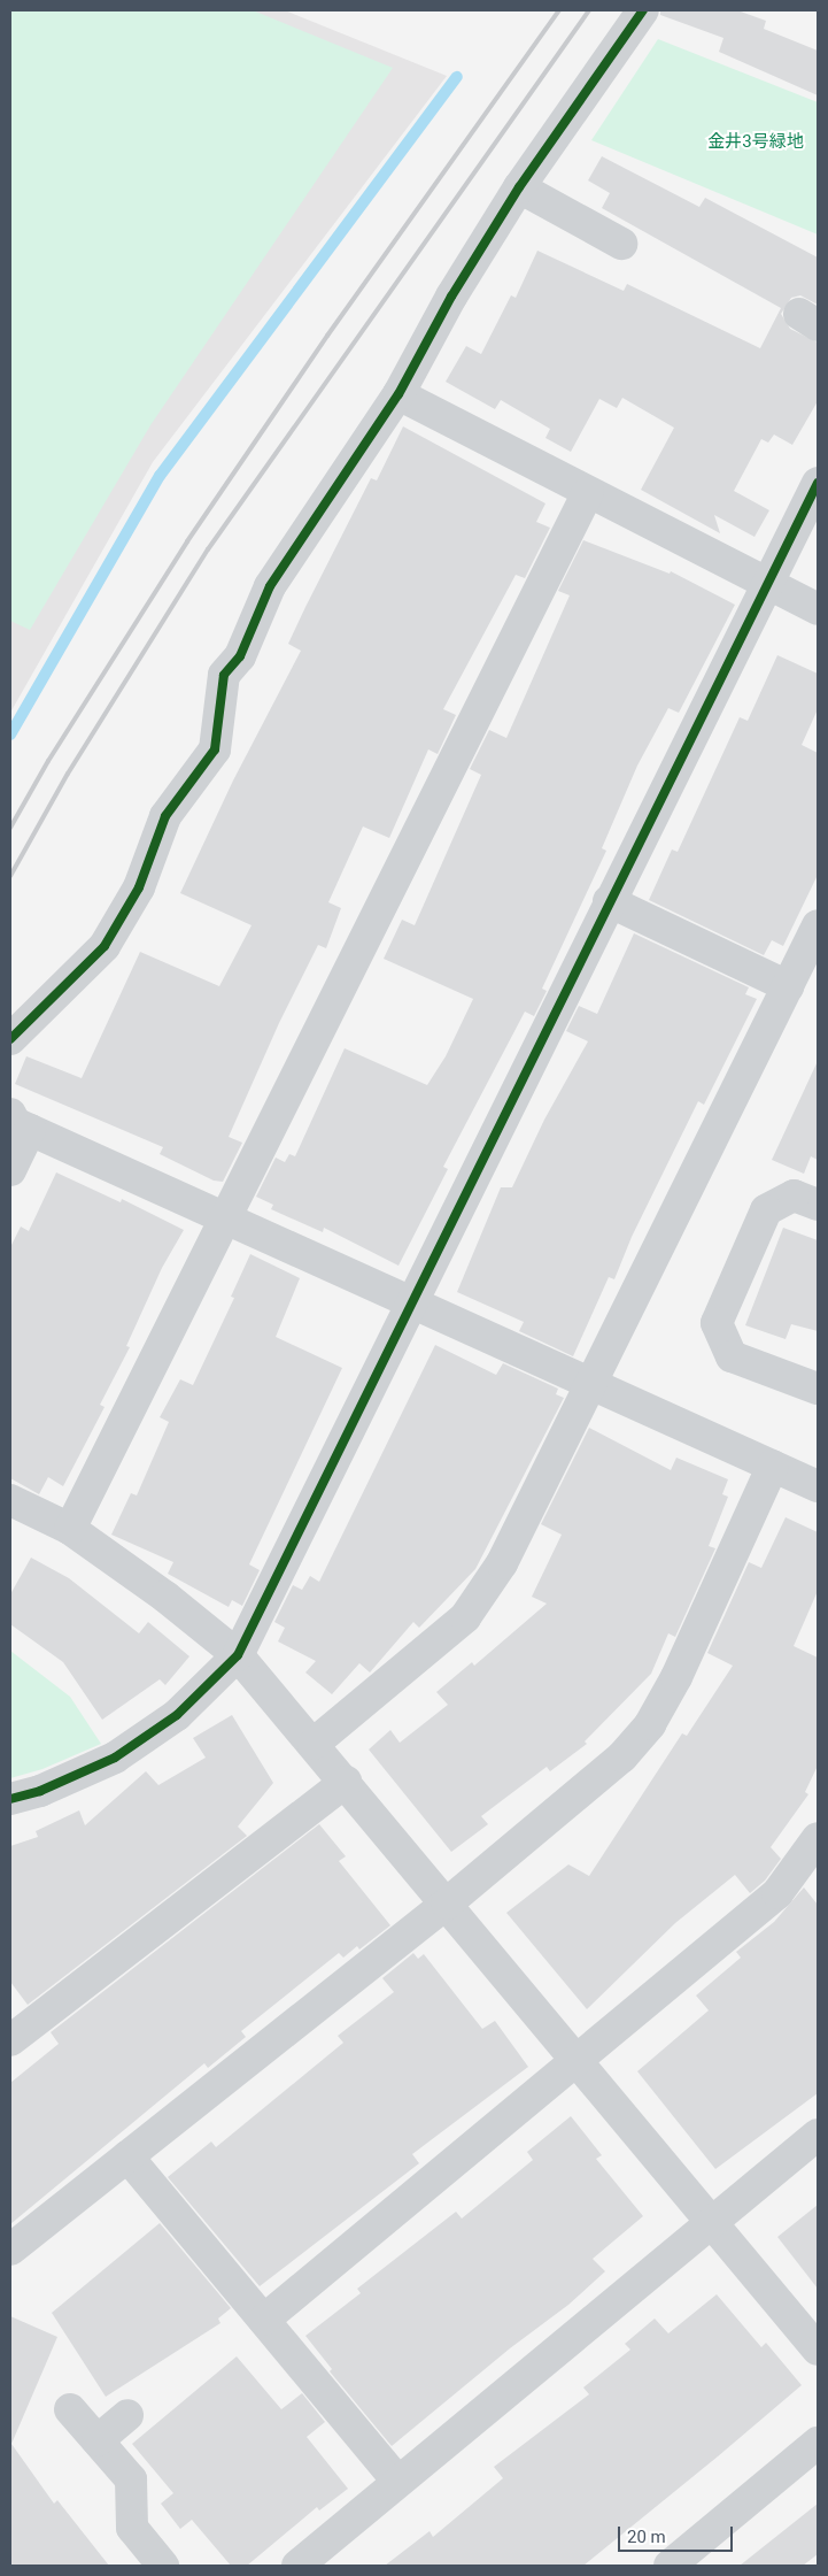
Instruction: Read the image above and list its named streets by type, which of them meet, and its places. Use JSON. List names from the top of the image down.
{
  "parks": ["金井3号緑地"],
  "scale_bar": "20 m"
}
